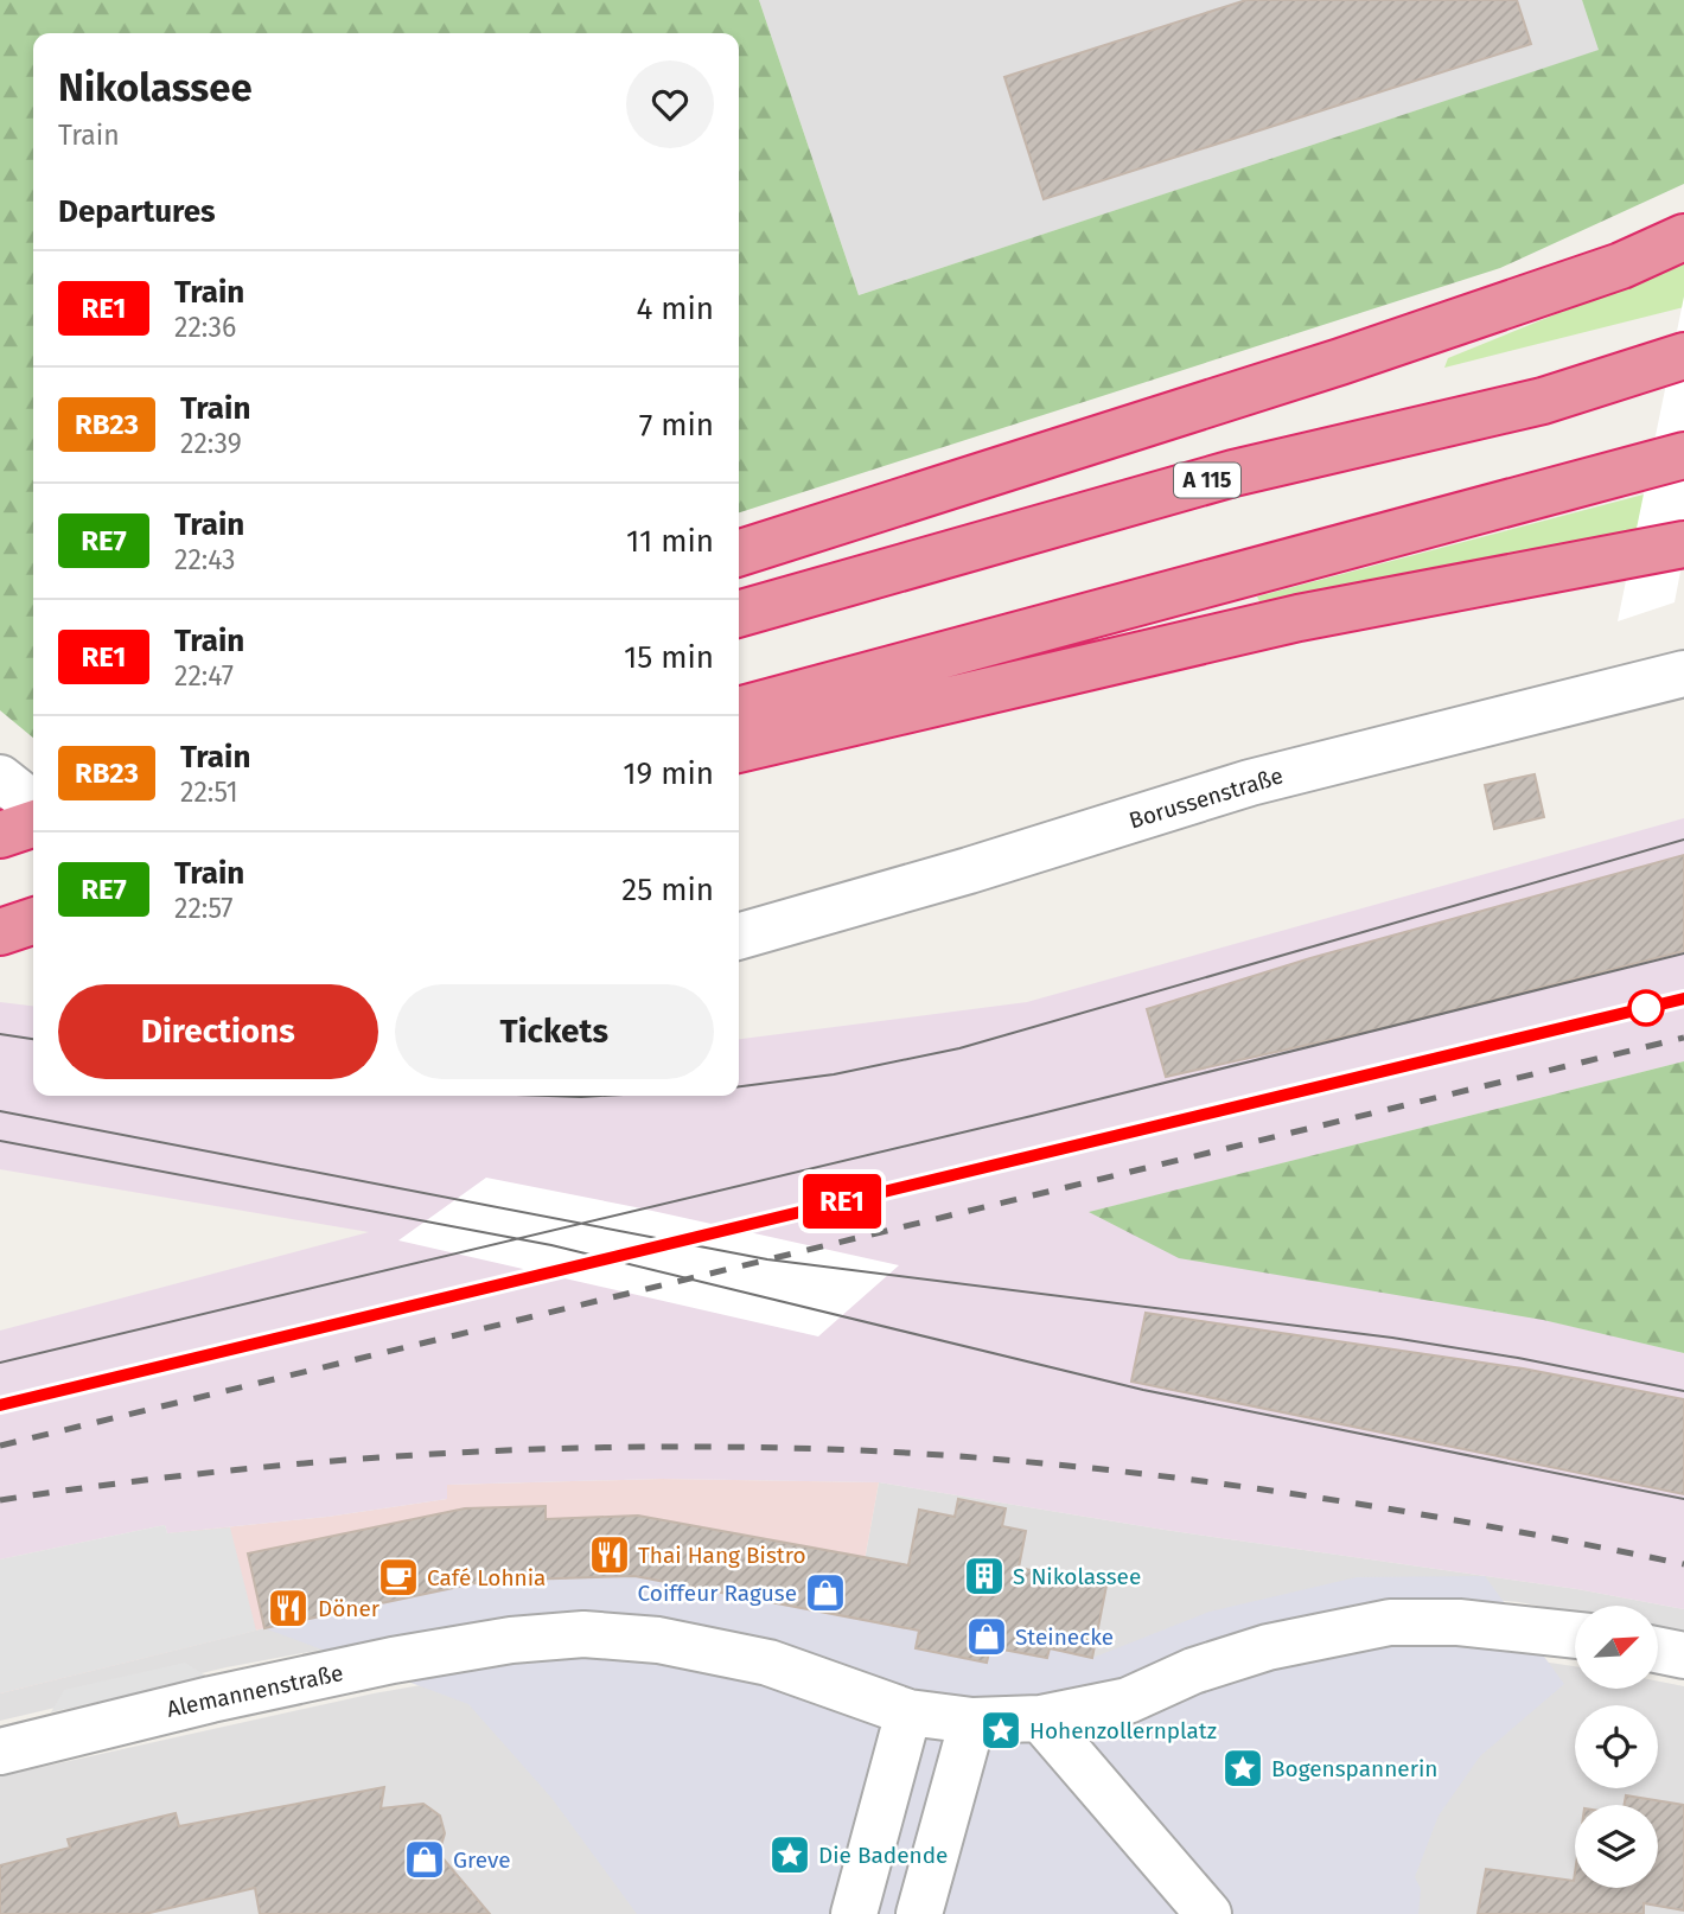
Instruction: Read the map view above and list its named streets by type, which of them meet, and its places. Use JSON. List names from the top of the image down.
{
  "streets": {
    "highway": ["A 115"],
    "street": ["Borussenstraße", "Alemannenstraße"]
  },
  "places": {
    "restaurant": ["Thai Hang Bistro", "Döner"],
    "building": ["S Nikolassee"],
    "cafe": ["Café Lohnia"],
    "shop": ["Coiffeur Raguse", "Steinecke", "Greve"],
    "place": ["Hohenzollernplatz", "Bogenspannerin", "Die Badende"]
  },
  "north": "top right",
  "page": {
    "on_map": "RE1",
    "heading": [
      ["Nikolassee", "Train"],
      "Departures"
    ],
    "list": [
      {
        "mark": "RE1",
        "name": "Train",
        "note": "22:36",
        "value": "4 min"
      },
      {
        "mark": "RB23",
        "name": "Train",
        "note": "22:39",
        "value": "7 min"
      },
      {
        "mark": "RE7",
        "name": "Train",
        "note": "22:43",
        "value": "11 min"
      },
      {
        "mark": "RE1",
        "name": "Train",
        "note": "22:47",
        "value": "15 min"
      },
      {
        "mark": "RB23",
        "name": "Train",
        "note": "22:51",
        "value": "19 min"
      },
      {
        "mark": "RE7",
        "name": "Train",
        "note": "22:57",
        "value": "25 min"
      }
    ],
    "buttons": ["Directions", "Tickets"]
  }
}
